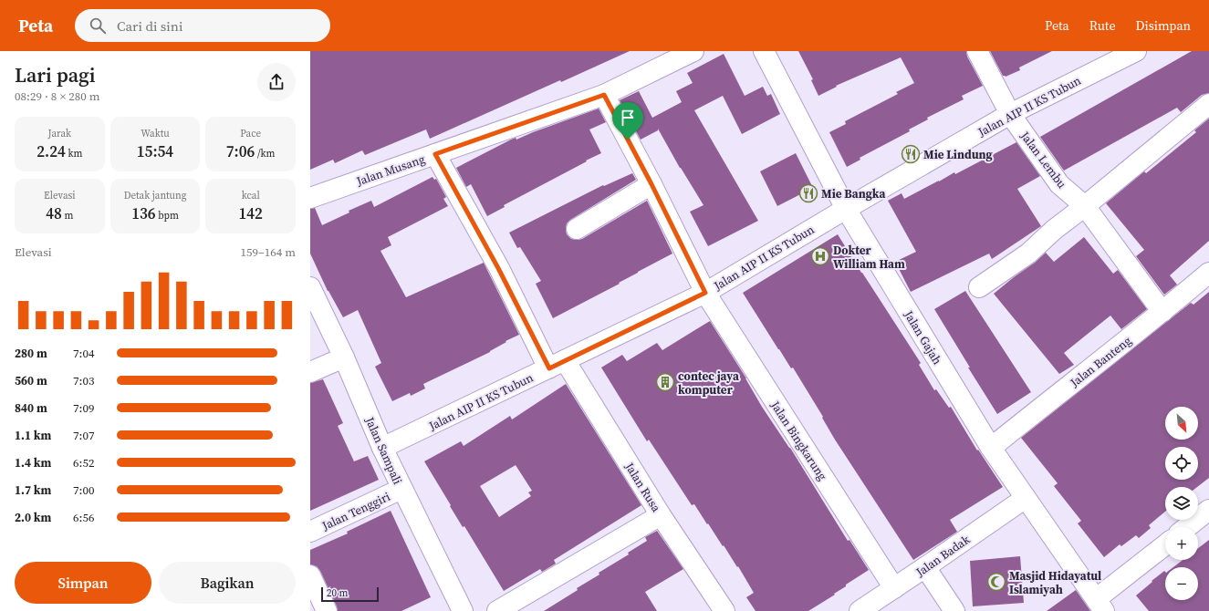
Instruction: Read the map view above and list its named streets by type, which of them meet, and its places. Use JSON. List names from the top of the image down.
{
  "streets": {
    "street": [
      "Jalan AIP II KS Tubun",
      "Jalan Lembu",
      "Jalan Musang",
      "Jalan Gajah",
      "Jalan Banteng",
      "Jalan Bingkarung",
      "Jalan Sampali",
      "Jalan Rusa",
      "Jalan Tenggiri",
      "Jalan Badak"
    ]
  },
  "crossings": [
    ["Jalan AIP II KS Tubun", "Jalan Lembu"],
    ["Jalan AIP II KS Tubun", "Jalan Gajah"],
    ["Jalan AIP II KS Tubun", "Jalan Bingkarung"],
    ["Jalan AIP II KS Tubun", "Jalan Sampali"],
    ["Jalan AIP II KS Tubun", "Jalan Rusa"],
    ["Jalan Lembu", "Jalan Banteng"],
    ["Jalan Musang", "Jalan Bingkarung"],
    ["Jalan Musang", "Jalan Rusa"],
    ["Jalan Gajah", "Jalan Banteng"],
    ["Jalan Gajah", "Jalan Badak"],
    ["Jalan Bingkarung", "Jalan Badak"],
    ["Jalan Sampali", "Jalan Tenggiri"]
  ],
  "places": {
    "restaurant": ["Mie Lindung", "Mie Bangka"],
    "hospital": ["Dokter William Ham"],
    "building": ["contec jaya komputer"],
    "mosque": ["Masjid Hidayatul Islamiyah"]
  },
  "scale_bar": "20 m",
  "north": "bottom right",
  "page": {
    "header": "Peta",
    "search": "Cari di sini",
    "nav": ["Peta", "Rute", "Disimpan"],
    "heading": ["Lari pagi", "08:29 · 8 × 280 m"],
    "stats": [
      ["Jarak", "2.24 km"],
      ["Waktu", "15:54"],
      ["Pace", "7:06 /km"],
      ["Elevasi", "48 m"],
      ["Detak jantung", "136 bpm"],
      ["kcal", "142"]
    ],
    "chart": ["Elevasi", "159–164 m"],
    "list": [
      {
        "name": "280 m",
        "note": "7:04"
      },
      {
        "name": "560 m",
        "note": "7:03"
      },
      {
        "name": "840 m",
        "note": "7:09"
      },
      {
        "name": "1.1 km",
        "note": "7:07"
      },
      {
        "name": "1.4 km",
        "note": "6:52"
      },
      {
        "name": "1.7 km",
        "note": "7:00"
      },
      {
        "name": "2.0 km",
        "note": "6:56"
      }
    ],
    "map_buttons": ["+", "−"],
    "buttons": ["Simpan", "Bagikan"],
    "scale": "20 m"
  }
}
